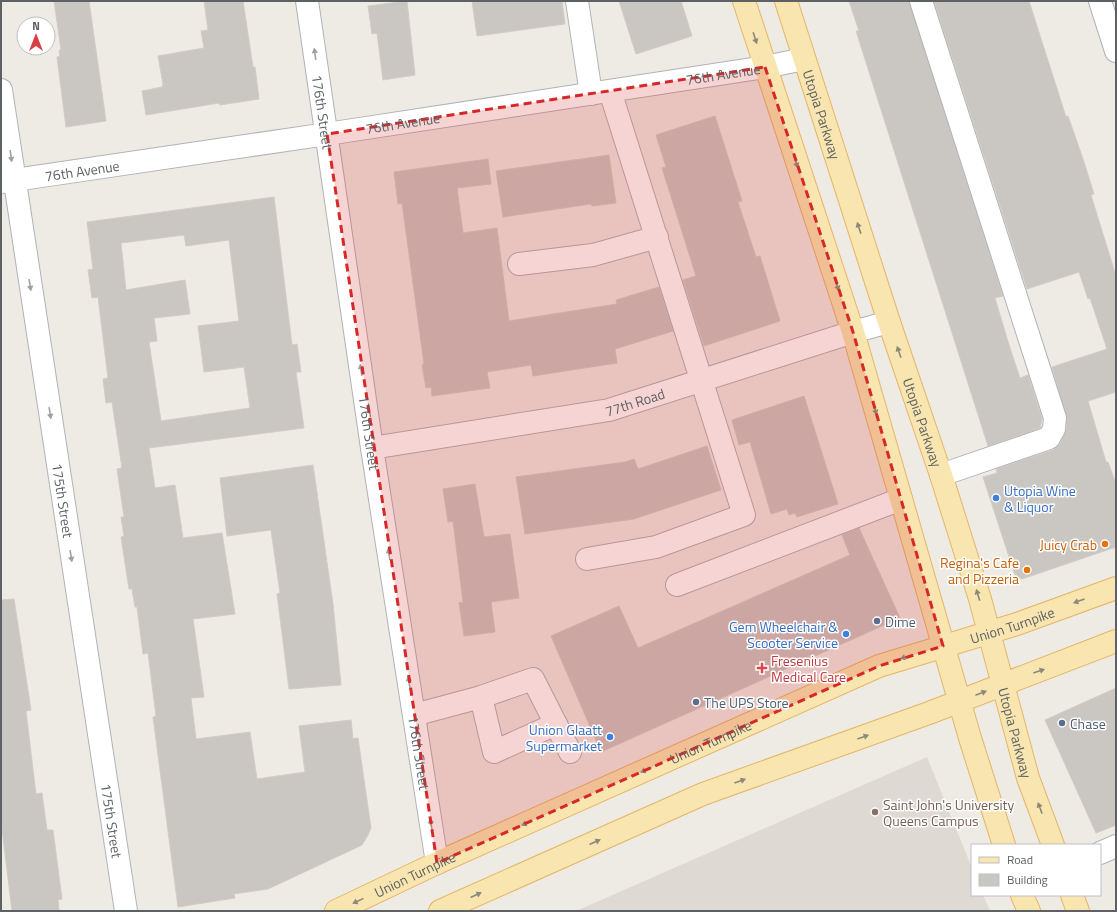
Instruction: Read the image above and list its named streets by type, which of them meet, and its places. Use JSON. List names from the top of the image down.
{
  "streets": {
    "main road": ["Utopia Parkway", "Union Turnpike"],
    "street": [
      "76th Avenue",
      "176th Street",
      "77th Road",
      "175th Street"
    ]
  },
  "crossings": [
    ["76th Avenue", "176th Street"],
    ["76th Avenue", "Utopia Parkway"],
    ["76th Avenue", "175th Street"],
    ["176th Street", "77th Road"],
    ["176th Street", "Union Turnpike"],
    ["Utopia Parkway", "77th Road"],
    ["Utopia Parkway", "Union Turnpike"]
  ],
  "one_way": ["176th Street", "175th Street"],
  "places": {
    "other": [
      "Utopia Wine & Liquor",
      "Juicy Crab",
      "Regina's Cafe and Pizzeria",
      "Dime",
      "Gem Wheelchair & Scooter Service",
      "The UPS Store",
      "Chase",
      "Union Glaatt Supermarket",
      "Saint John's University Queens Campus"
    ],
    "health": ["Fresenius Medical Care"]
  },
  "legend": ["Road", "Building"],
  "north": "top"
}
